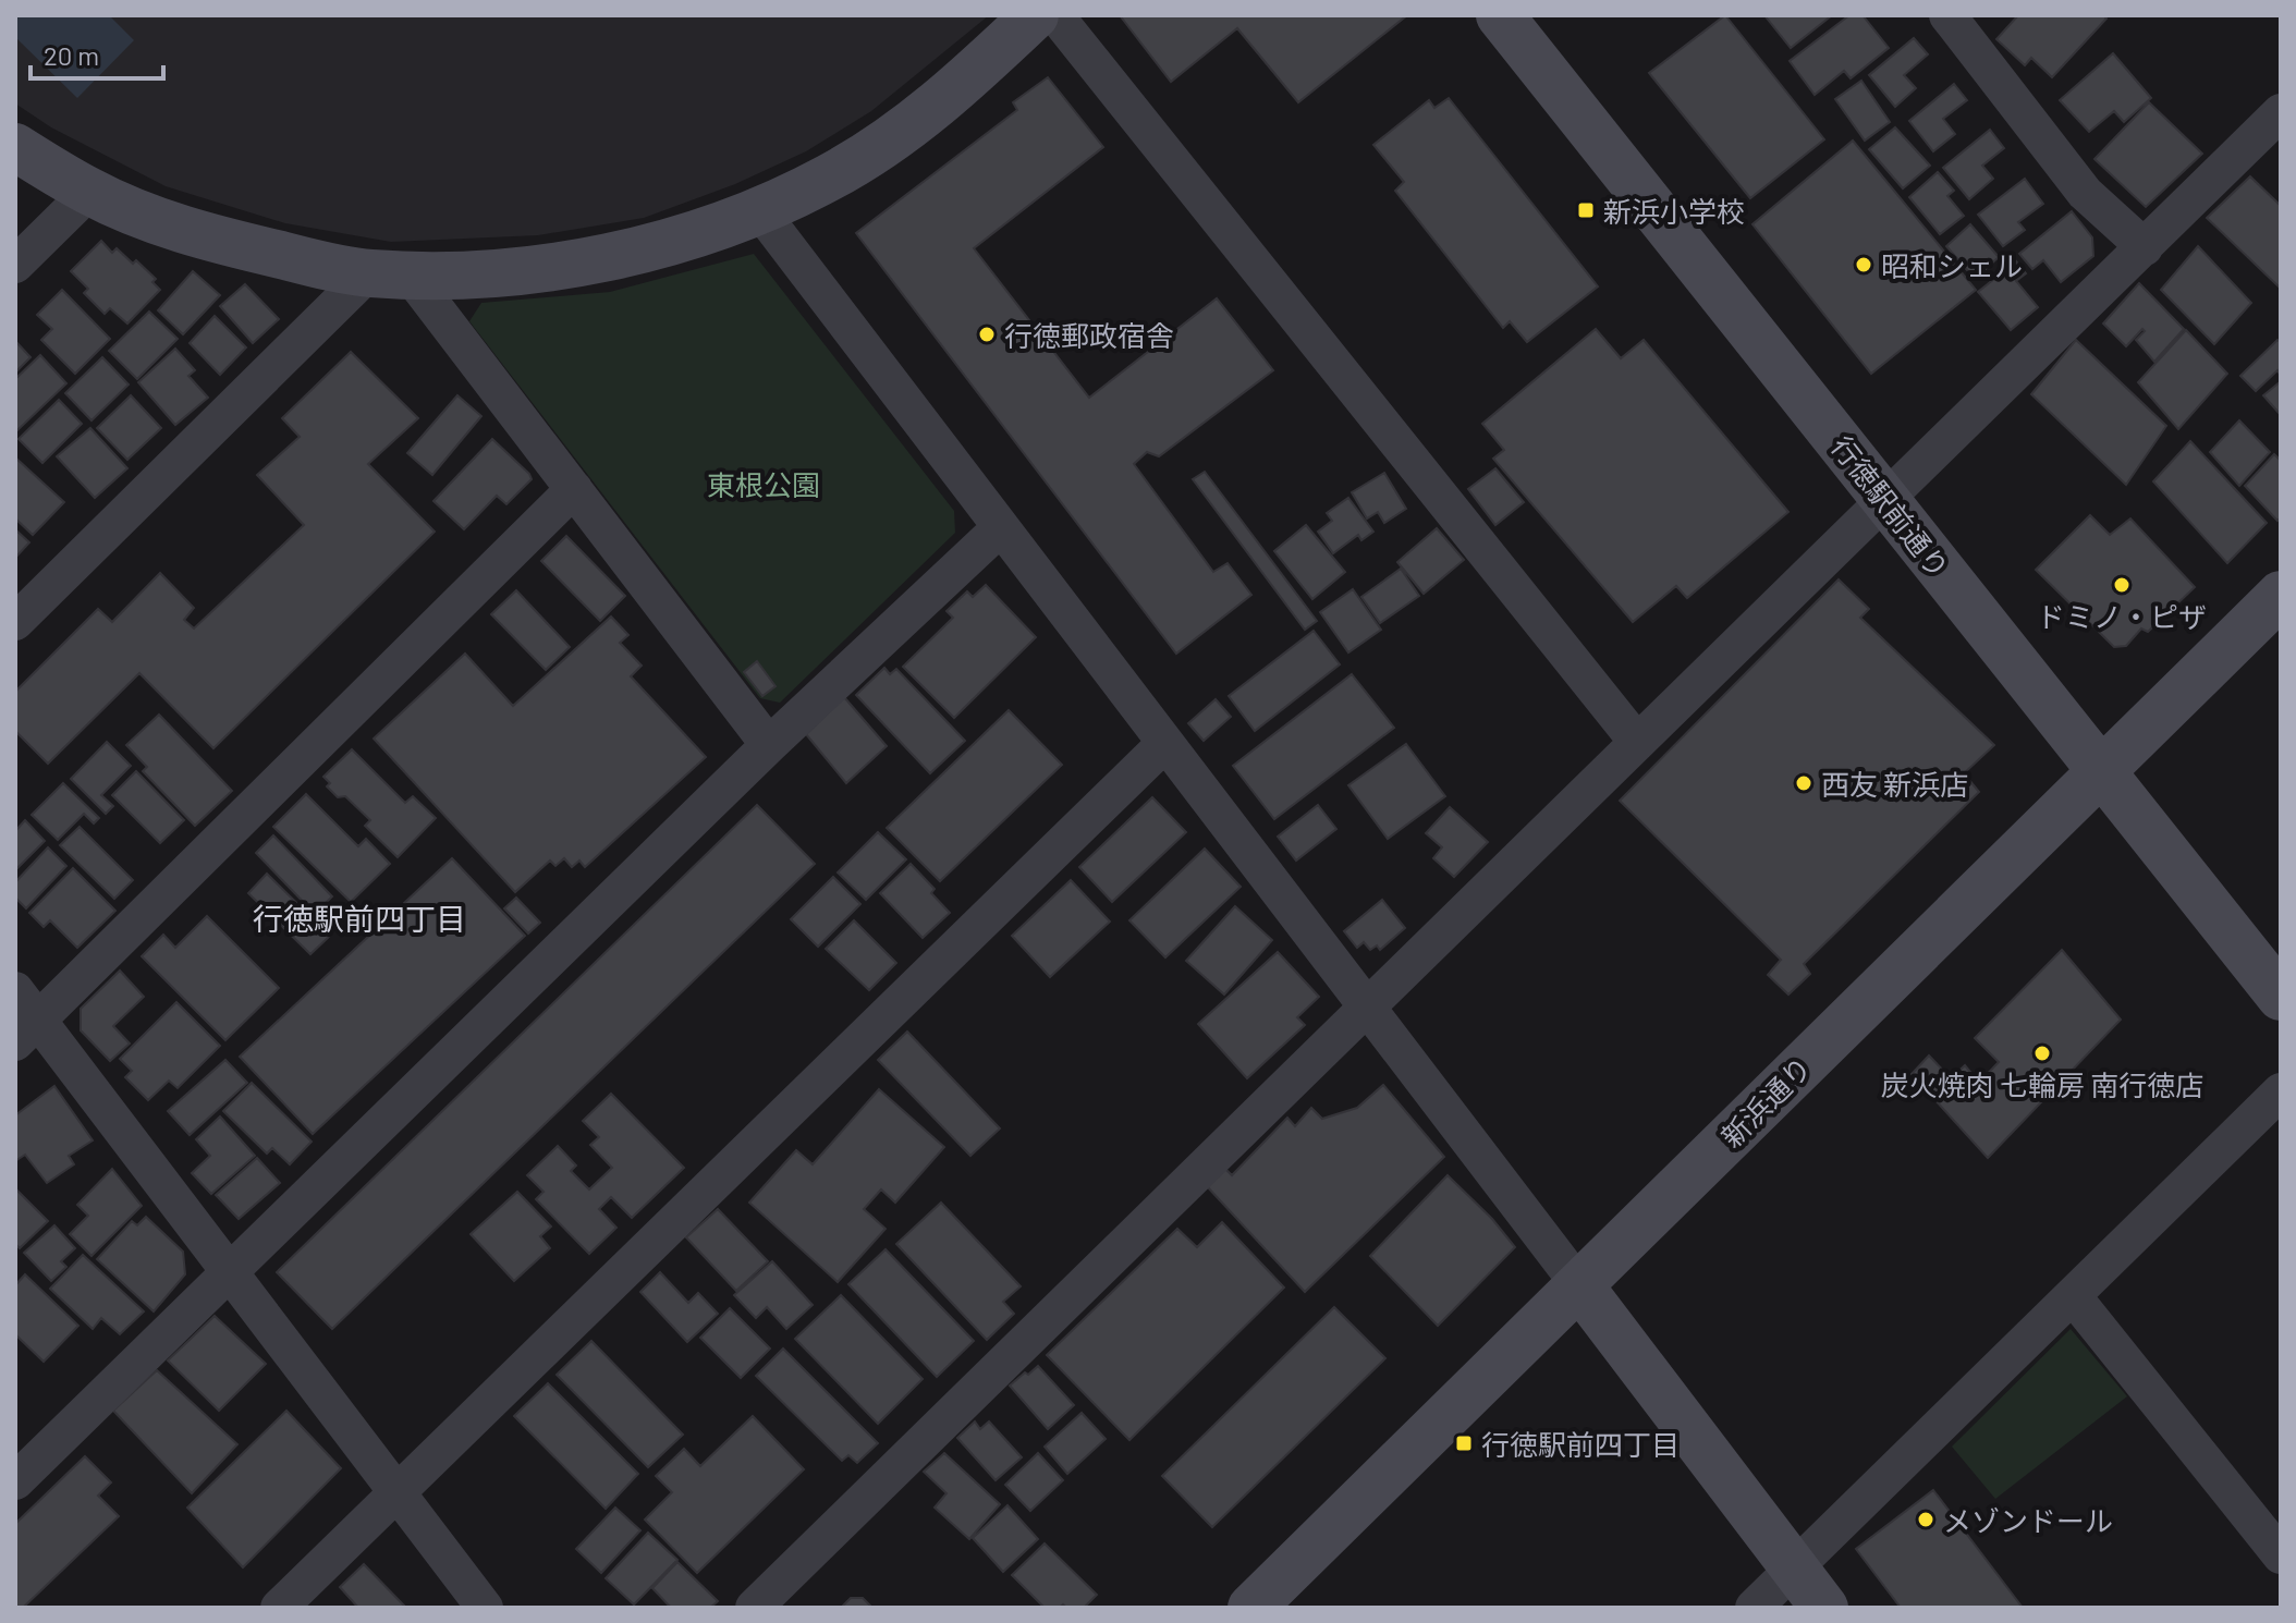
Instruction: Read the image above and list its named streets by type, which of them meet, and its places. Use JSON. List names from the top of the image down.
{
  "streets": {
    "street": ["行徳駅前通り", "新浜通り"]
  },
  "crossings": [
    ["行徳駅前通り", "新浜通り"]
  ],
  "districts": ["行徳駅前四丁目"],
  "parks": ["東根公園"],
  "places": {
    "transit": ["新浜小学校", "行徳駅前四丁目"],
    "other": [
      "昭和シェル",
      "行徳郵政宿舎",
      "ドミノ・ピザ",
      "西友 新浜店",
      "炭火焼肉 七輪房 南行徳店",
      "メゾンドール"
    ]
  },
  "scale_bar": "20 m"
}
